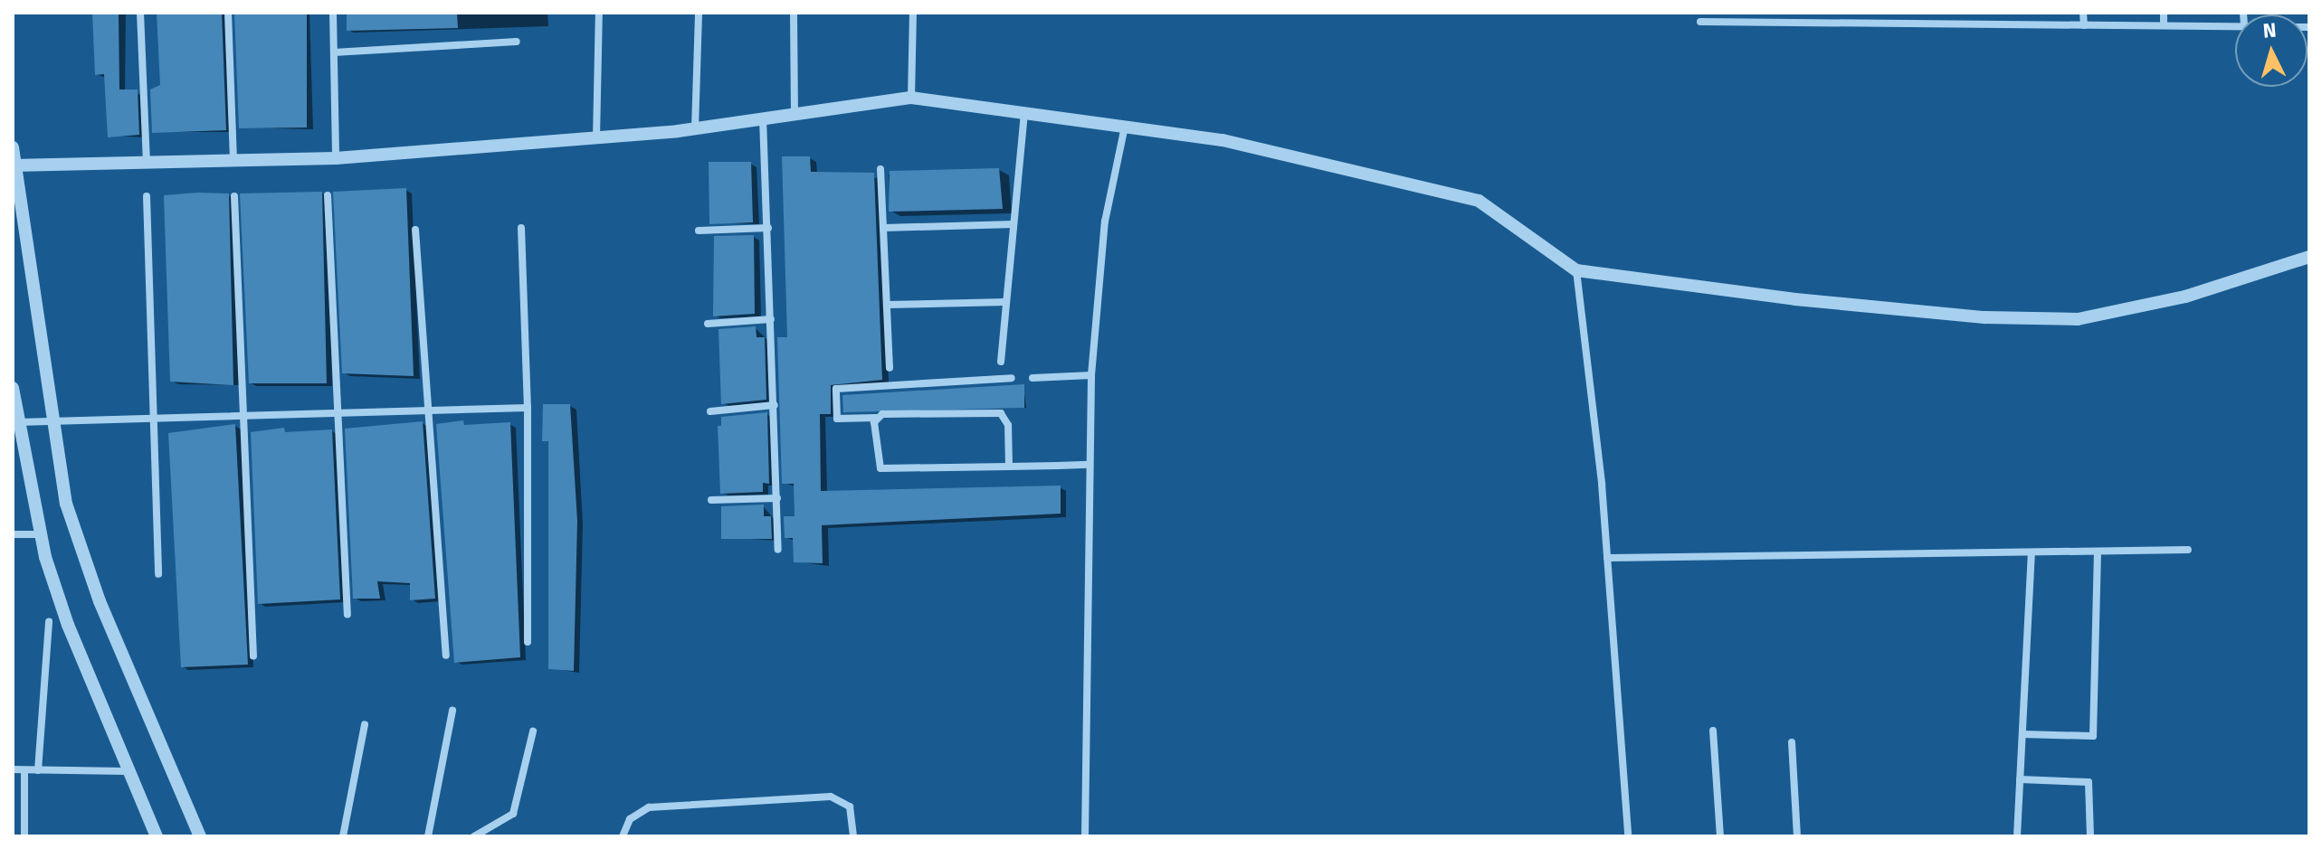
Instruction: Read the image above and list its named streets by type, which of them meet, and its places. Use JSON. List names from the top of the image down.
{
  "north": "top"
}
